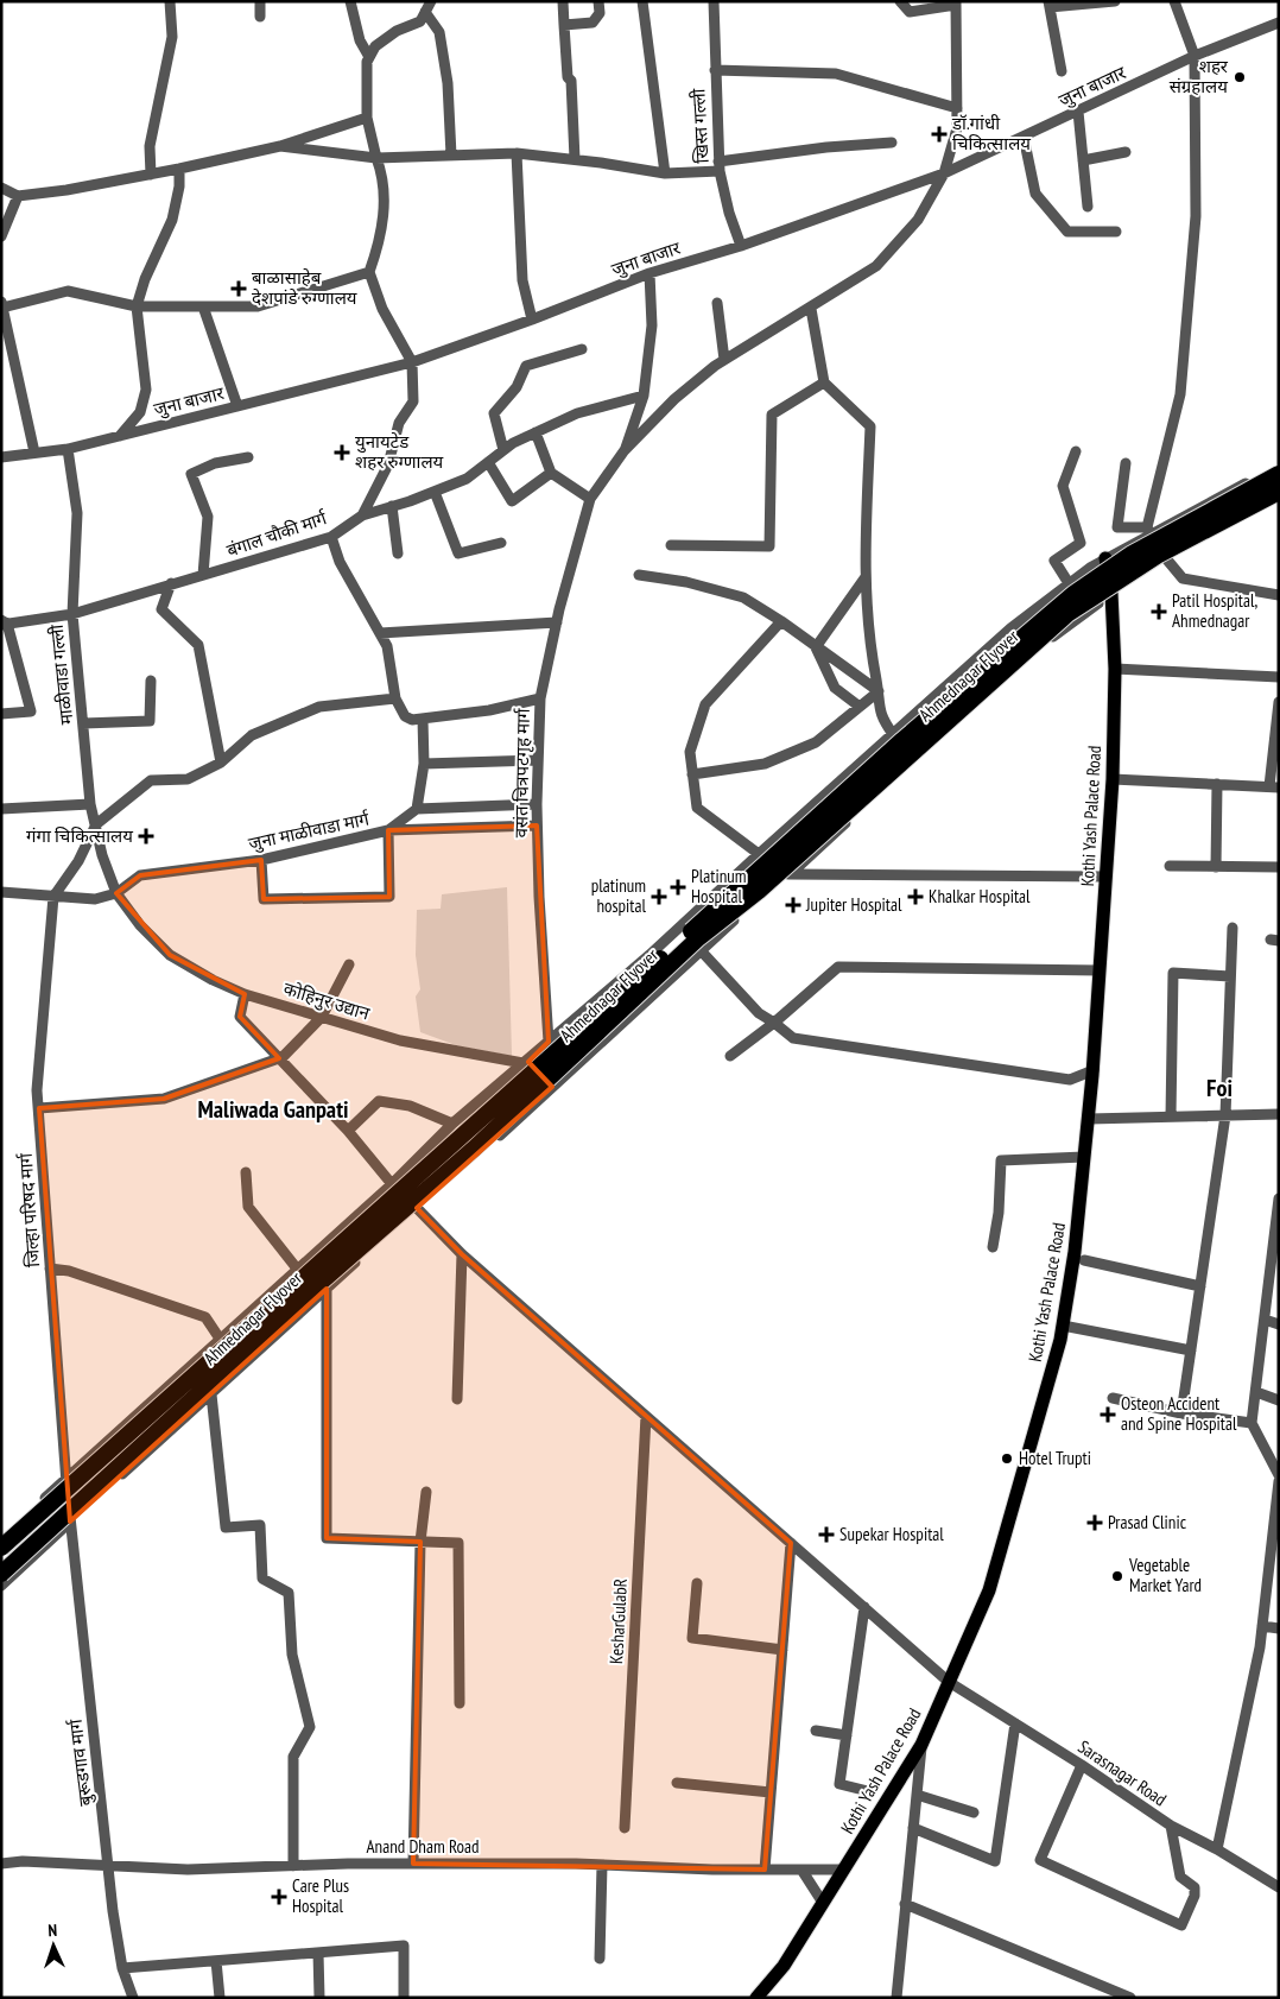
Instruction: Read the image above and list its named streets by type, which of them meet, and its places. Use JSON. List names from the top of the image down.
{
  "streets": {
    "highway": ["Ahmednagar Flyover"],
    "main road": ["Kothi Yash Palace Road"],
    "street": [
      "जुना बाजार",
      "खिस्त गल्ली",
      "बंगाल चौकी मार्ग",
      "माळीवाडा गल्ली",
      "वसंत चित्रपटगृह मार्ग",
      "जुना माळीवाडा मार्ग",
      "कोहिनुर उद्यान",
      "जिल्हा परिषद मार्ग",
      "KesharGulabR",
      "बुरूडगाव मार्ग",
      "Sarasnagar Road",
      "Anand Dham Road"
    ]
  },
  "crossings": [
    ["जुना बाजार", "खिस्त गल्ली"],
    ["जुना बाजार", "माळीवाडा गल्ली"],
    ["बंगाल चौकी मार्ग", "माळीवाडा गल्ली"],
    ["माळीवाडा गल्ली", "जुना माळीवाडा मार्ग"],
    ["माळीवाडा गल्ली", "कोहिनुर उद्यान"],
    ["Kothi Yash Palace Road", "Sarasnagar Road"],
    ["Kothi Yash Palace Road", "Anand Dham Road"],
    ["जुना माळीवाडा मार्ग", "कोहिनुर उद्यान"],
    ["जिल्हा परिषद मार्ग", "बुरूडगाव मार्ग"],
    ["KesharGulabR", "Sarasnagar Road"],
    ["बुरूडगाव मार्ग", "Anand Dham Road"]
  ],
  "districts": ["Foi", "Maliwada Ganpati"],
  "places": {
    "other": ["शहर संग्रहालय", "Hotel Trupti", "Vegetable Market Yard"],
    "health": [
      "डॉ.गांधी चिकित्सालय",
      "बाळासाहेब देशपांडे रुग्णालय",
      "युनायटेड शहर रुग्णालय",
      "Patil Hospital, Ahmednagar",
      "गंगा चिकित्सालय",
      "Platinum Hospital",
      "platinum hospital",
      "Khalkar Hospital",
      "Jupiter Hospital",
      "Osteon Accident and Spine Hospital",
      "Prasad Clinic",
      "Supekar Hospital",
      "Care Plus Hospital"
    ]
  },
  "north": "top"
}
